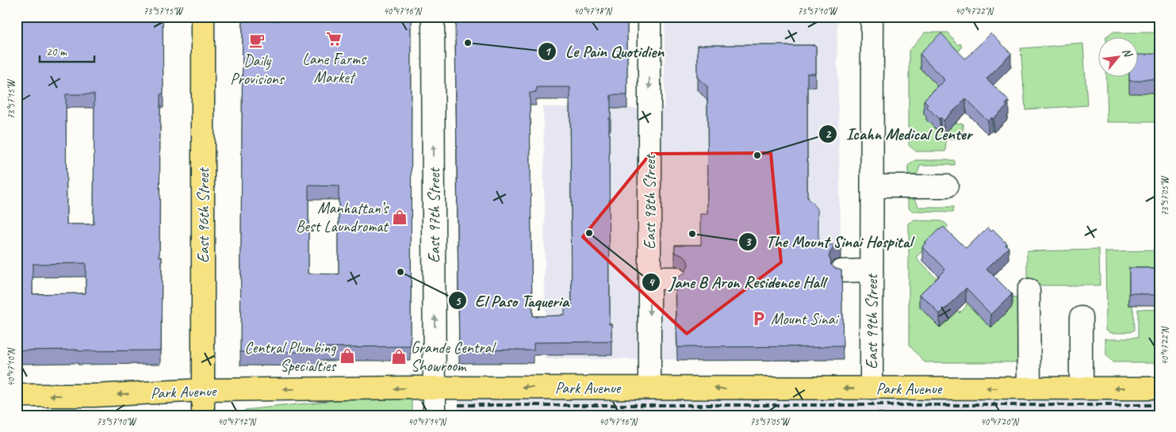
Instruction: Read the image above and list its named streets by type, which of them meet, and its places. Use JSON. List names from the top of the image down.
{
  "streets": {
    "main road": ["East 96th Street", "Park Avenue"],
    "street": ["East 98th Street", "East 97th Street", "East 99th Street"]
  },
  "crossings": [
    ["East 98th Street", "Park Avenue"],
    ["East 96th Street", "Park Avenue"],
    ["East 97th Street", "Park Avenue"],
    ["East 99th Street", "Park Avenue"]
  ],
  "one_way": ["East 98th Street", "East 97th Street", "Park Avenue"],
  "places": {
    "supermarket": ["Lane Farms Market"],
    "cafe": ["Daily Provisions"],
    "other": [
      "Le Pain Quotidien",
      "Icahn Medical Center",
      "Jane B Aron Residence Hall",
      "The Mount Sinai Hospital",
      "El Paso Taqueria"
    ],
    "shop": ["Manhattan’s Best Laundromat", "Central Plumbing Specialties", "Grande Central Showroom"],
    "parking": ["Mount Sinai"]
  },
  "scale_bar": "20 m",
  "north": "top right",
  "coordinates": [
    "73°57'15\"W",
    "40°47'16\"N",
    "40°47'18\"N",
    "73°57'10\"W",
    "40°47'22\"N",
    "73°57'05\"W",
    "40°47'10\"N",
    "40°47'12\"N",
    "40°47'14\"N",
    "40°47'20\"N"
  ]
}
